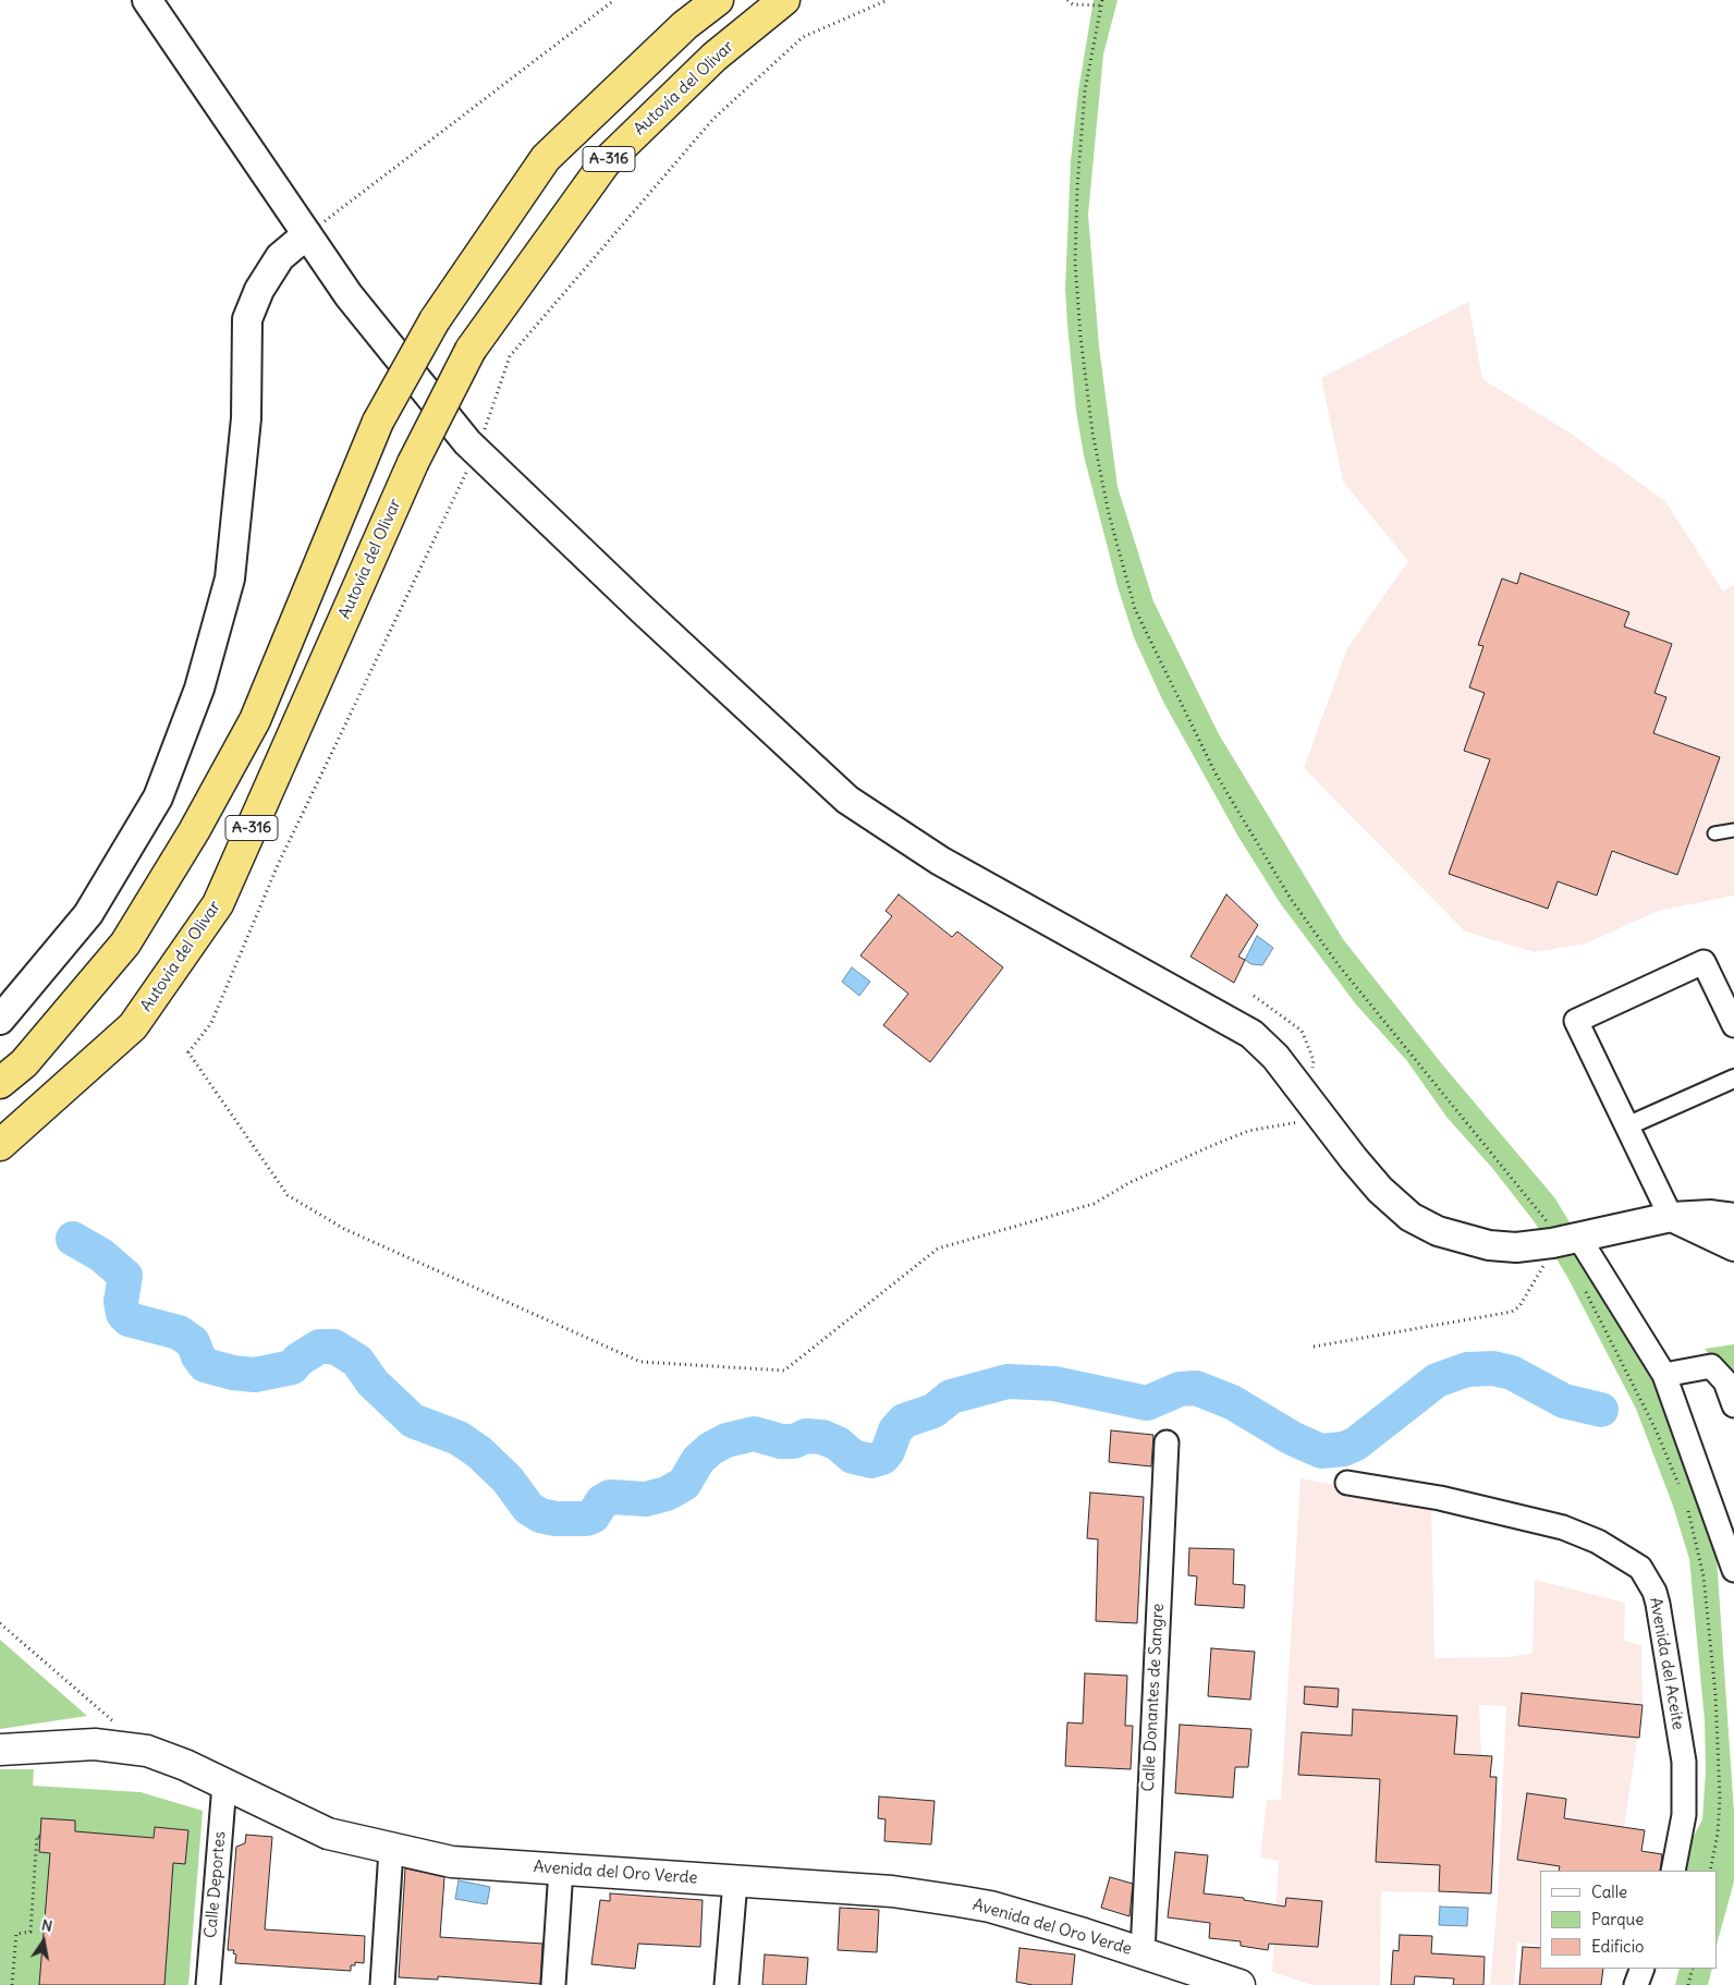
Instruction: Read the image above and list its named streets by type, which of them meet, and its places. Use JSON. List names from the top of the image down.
{
  "streets": {
    "highway": ["Autovía del Olivar", "A-316"],
    "main road": ["Avenida del Oro Verde"],
    "street": ["Avenida del Aceite", "Calle Donantes de Sangre", "Calle Deportes"]
  },
  "crossings": [
    ["Calle Donantes de Sangre", "Avenida del Oro Verde"],
    ["Avenida del Oro Verde", "Calle Deportes"]
  ],
  "legend": ["Calle", "Parque", "Edificio"],
  "north": "top"
}
